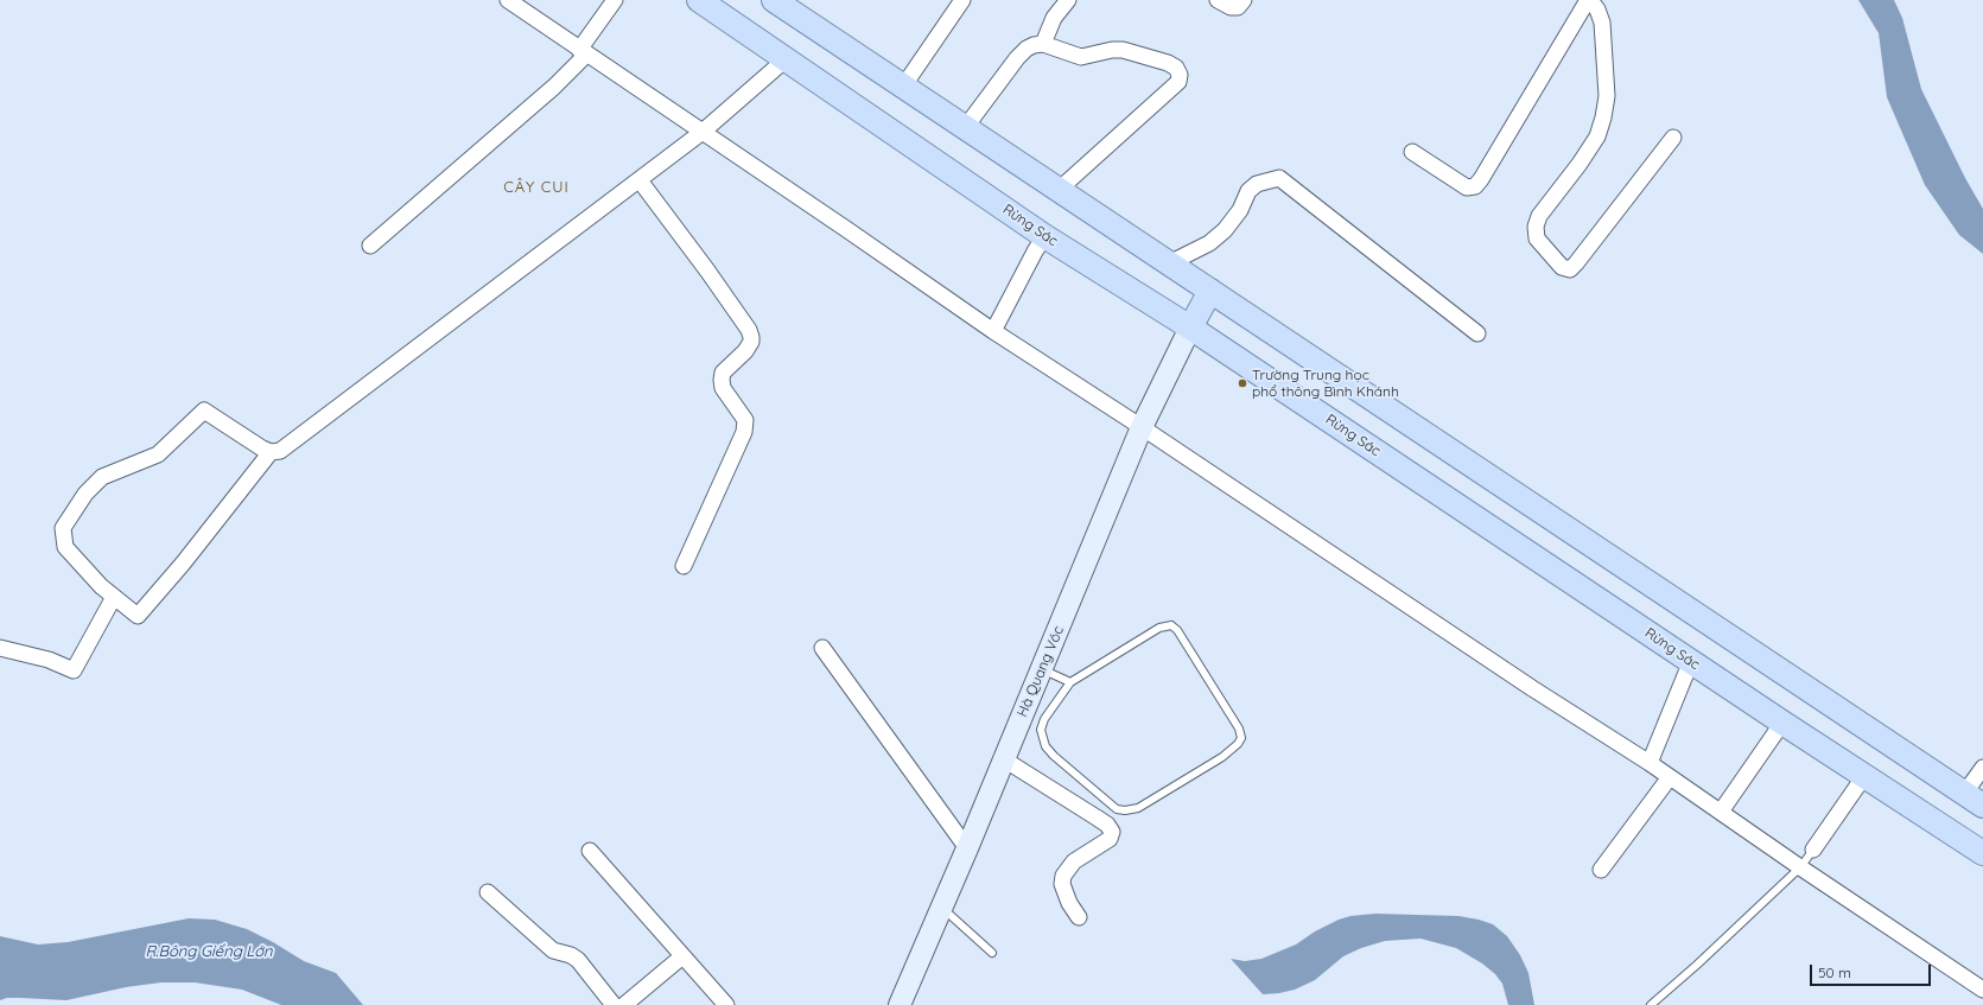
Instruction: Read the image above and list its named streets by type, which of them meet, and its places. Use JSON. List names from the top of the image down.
{
  "streets": {
    "main road": ["Rừng Sác"],
    "street": ["Hà Quang Vóc"]
  },
  "crossings": [
    ["Rừng Sác", "Hà Quang Vóc"]
  ],
  "districts": ["CÂY CUI"],
  "water": ["R.Bông Giếng Lớn"],
  "places": ["Trường Trung học phổ thông Bình Khánh"],
  "scale_bar": "50 m"
}
